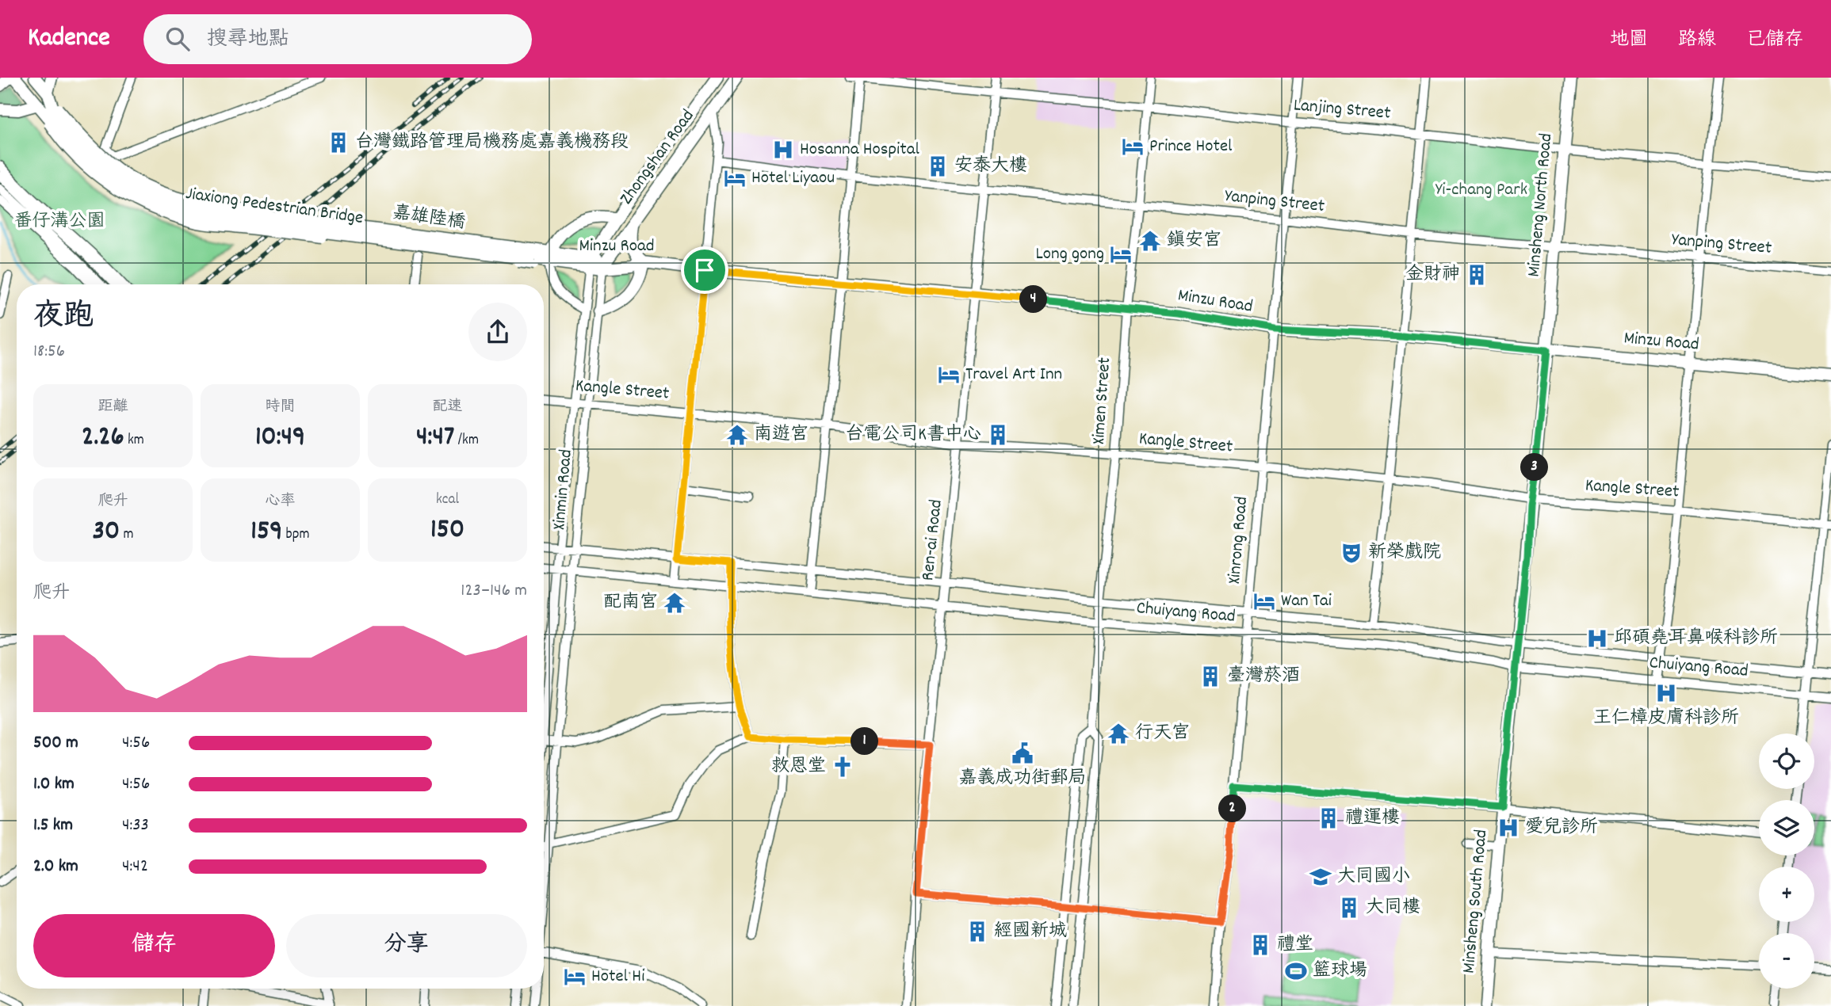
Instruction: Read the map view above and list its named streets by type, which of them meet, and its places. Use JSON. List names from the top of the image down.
{
  "streets": {
    "main road": [
      "Zhongshan Road",
      "Minsheng North Road",
      "Jiaxiong Pedestrian Bridge",
      "Minzu Road",
      "Minsheng South Road"
    ],
    "street": [
      "Lanjing Street",
      "Yanping Street",
      "Kangle Street",
      "Ximen Street",
      "Xinmin Road",
      "Ren-ai Road",
      "Xinrong Road",
      "Chuiyang Road"
    ]
  },
  "crossings": [
    ["Lanjing Street", "Minsheng North Road"],
    ["Lanjing Street", "Ximen Street"],
    ["Lanjing Street", "Ren-ai Road"],
    ["Lanjing Street", "Xinrong Road"],
    ["Zhongshan Road", "Minzu Road"],
    ["Zhongshan Road", "Xinmin Road"],
    ["Yanping Street", "Minsheng North Road"],
    ["Yanping Street", "Ximen Street"],
    ["Yanping Street", "Ren-ai Road"],
    ["Yanping Street", "Xinrong Road"],
    ["Minsheng North Road", "Minzu Road"],
    ["Minsheng North Road", "Kangle Street"],
    ["Minsheng North Road", "Chuiyang Road"],
    ["Minsheng North Road", "Minsheng South Road"],
    ["Jiaxiong Pedestrian Bridge", "Minzu Road"],
    ["Minzu Road", "Ximen Street"],
    ["Minzu Road", "Xinmin Road"],
    ["Minzu Road", "Ren-ai Road"],
    ["Minzu Road", "Xinrong Road"],
    ["Kangle Street", "Ximen Street"],
    ["Kangle Street", "Xinmin Road"],
    ["Kangle Street", "Ren-ai Road"],
    ["Kangle Street", "Xinrong Road"],
    ["Ximen Street", "Chuiyang Road"],
    ["Xinmin Road", "Chuiyang Road"],
    ["Ren-ai Road", "Chuiyang Road"],
    ["Xinrong Road", "Chuiyang Road"],
    ["Chuiyang Road", "Minsheng South Road"]
  ],
  "parks": ["Yi-chang Park", "番仔溝公園"],
  "places": {
    "building": [
      "台灣鐵路管理局機務處嘉義機務段",
      "安泰大樓",
      "金財神",
      "台電公司K書中心",
      "臺灣菸酒",
      "禮運樓",
      "大同樓",
      "經國新城",
      "禮堂"
    ],
    "hotel": [
      "Prince Hotel",
      "Hotel Liyaou",
      "Long gong",
      "Travel Art Inn",
      "Wan Tai",
      "Hotel Hi"
    ],
    "hospital": [
      "Hosanna Hospital",
      "邱碩堯耳鼻喉科診所",
      "王仁樟皮膚科診所",
      "愛兒診所"
    ],
    "temple": [
      "鎮安宮",
      "南遊宮",
      "配南宮",
      "行天宮"
    ],
    "theatre": ["新榮戲院"],
    "public building": ["嘉義成功街郵局"],
    "church": ["救恩堂"],
    "school or university": ["大同國小"],
    "sports": ["籃球場"]
  },
  "page": {
    "header": "Kadence",
    "search": "搜尋地點",
    "nav": ["地圖", "路線", "已儲存"],
    "heading": ["夜跑", "18:56"],
    "pins": [
      "4",
      "3",
      "1",
      "2"
    ],
    "stats": [
      ["距離", "2.26 km"],
      ["時間", "10:49"],
      ["配速", "4:47 /km"],
      ["爬升", "30 m"],
      ["心率", "159 bpm"],
      ["kcal", "150"]
    ],
    "chart": ["爬升", "123–146 m"],
    "list": [
      {
        "name": "500 m",
        "note": "4:56"
      },
      {
        "name": "1.0 km",
        "note": "4:56"
      },
      {
        "name": "1.5 km",
        "note": "4:33"
      },
      {
        "name": "2.0 km",
        "note": "4:42"
      }
    ],
    "map_buttons": ["+", "−"],
    "buttons": ["儲存", "分享"]
  }
}
